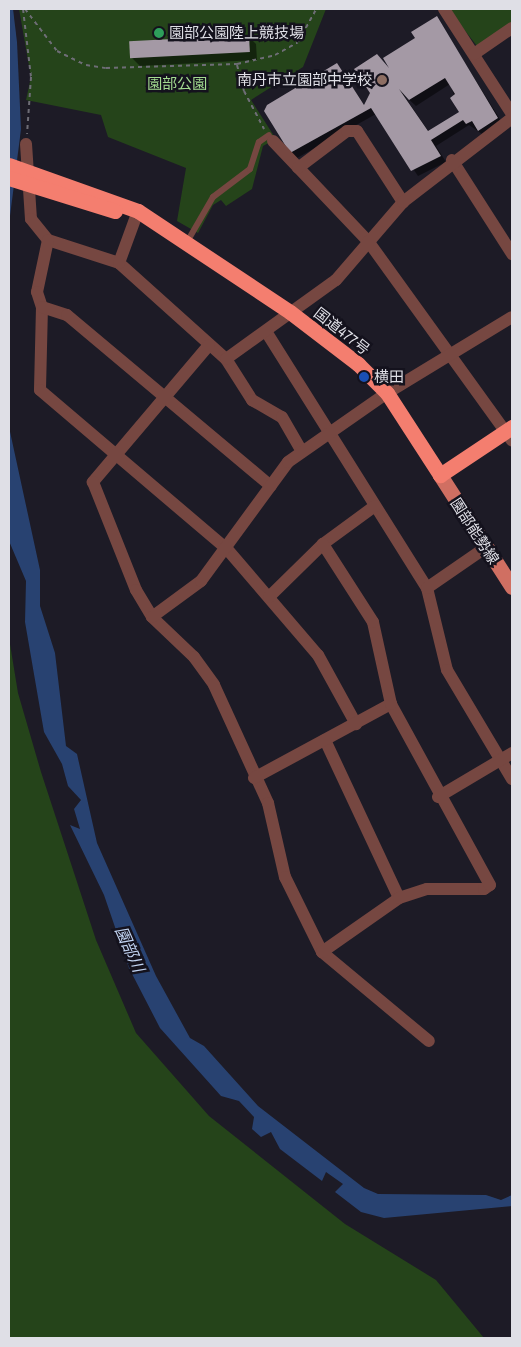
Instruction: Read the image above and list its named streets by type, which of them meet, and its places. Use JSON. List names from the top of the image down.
{
  "streets": {
    "highway": ["国道477号"],
    "main road": ["園部能勢線"]
  },
  "crossings": [
    ["国道477号", "園部能勢線"]
  ],
  "water": ["園部川"],
  "parks": ["園部公園"],
  "places": ["園部公園陸上競技場", "南丹市立園部中学校", "横田"]
}
